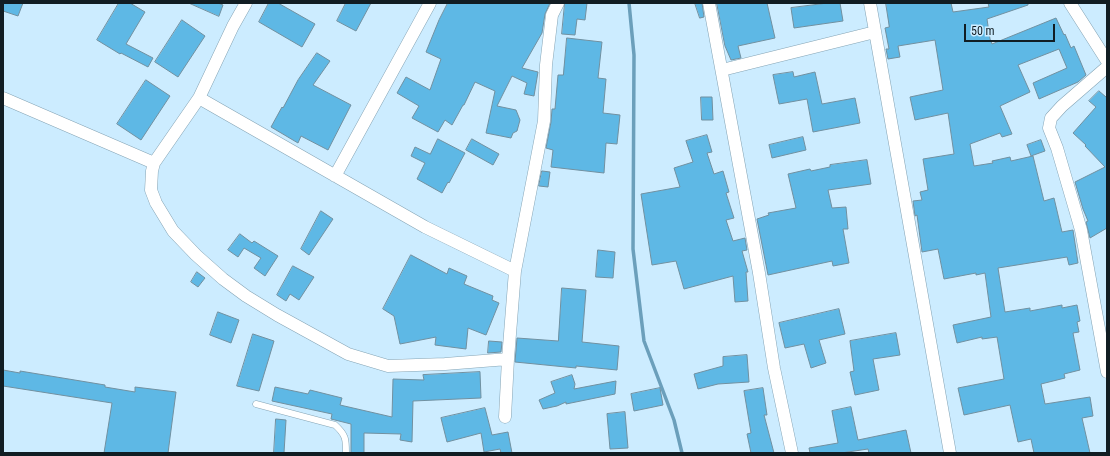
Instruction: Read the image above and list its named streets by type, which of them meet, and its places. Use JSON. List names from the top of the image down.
{
  "scale_bar": "50 m"
}
